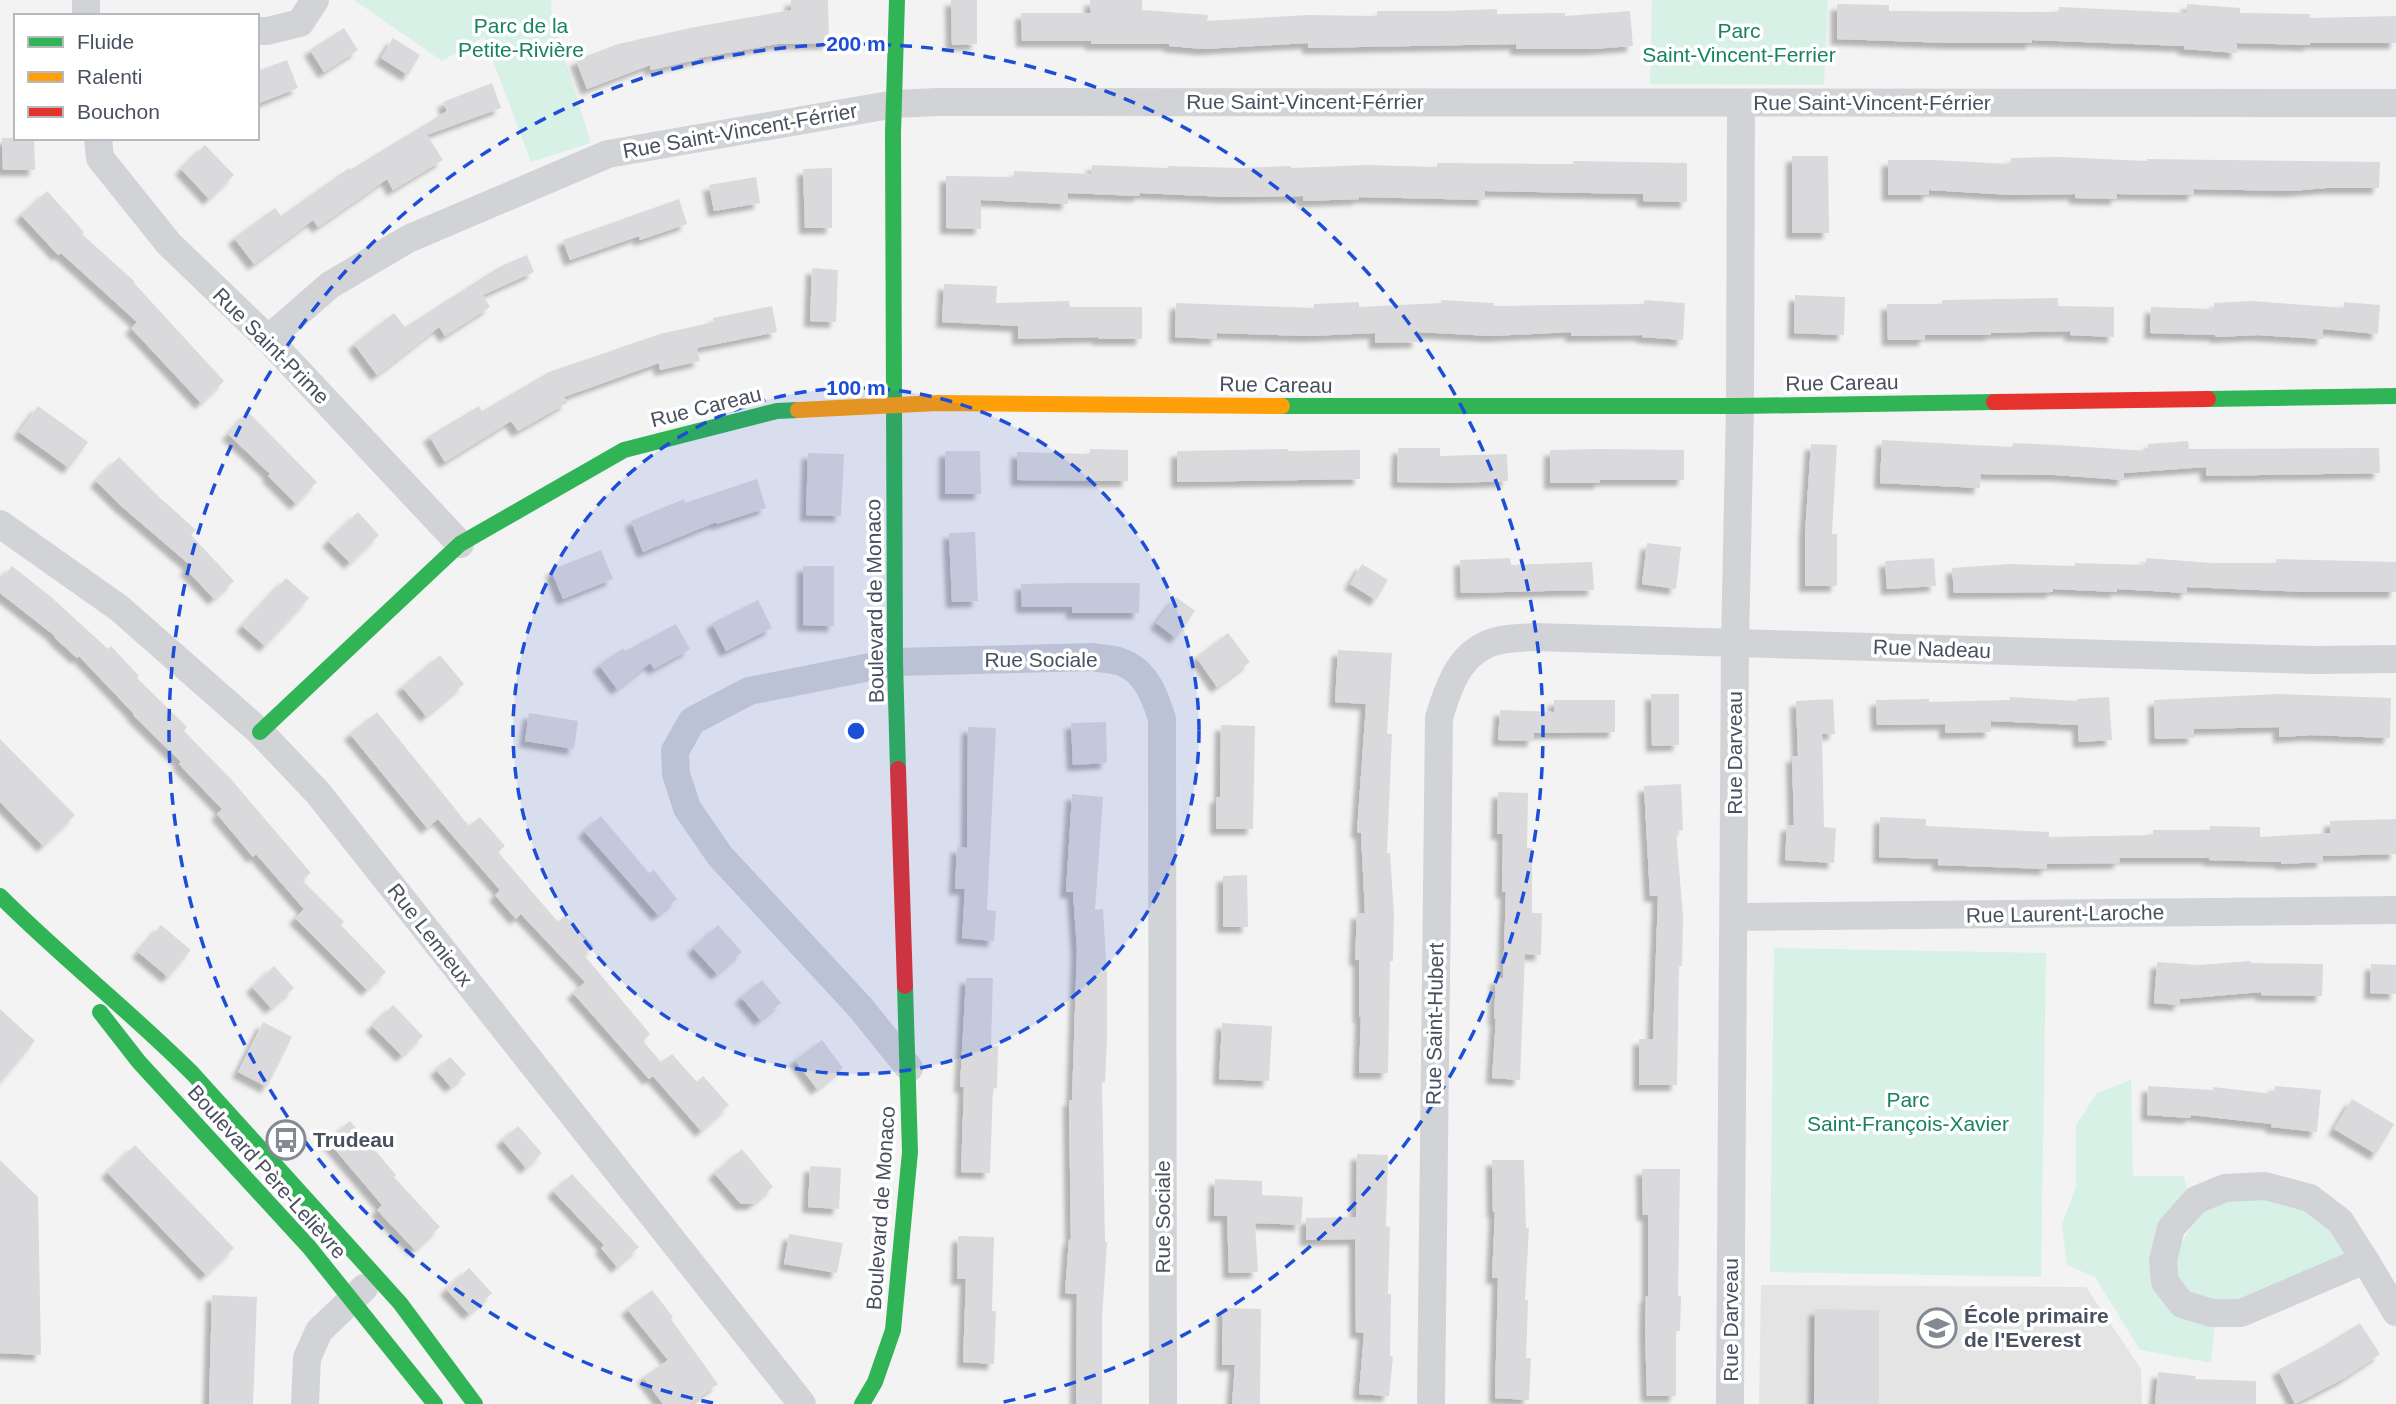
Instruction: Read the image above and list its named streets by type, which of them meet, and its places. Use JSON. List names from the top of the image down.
{
  "streets": {
    "street": [
      "Rue Saint-Vincent-Férrier",
      "Rue Saint-Prime",
      "Rue Careau",
      "Boulevard de Monaco",
      "Rue Nadeau",
      "Rue Sociale",
      "Rue Darveau",
      "Rue Laurent-Laroche",
      "Rue Lemieux",
      "Rue Saint-Hubert",
      "Boulevard Père-Lelièvre"
    ]
  },
  "crossings": [
    ["Rue Saint-Vincent-Férrier", "Rue Saint-Prime"],
    ["Rue Saint-Vincent-Férrier", "Boulevard de Monaco"],
    ["Rue Saint-Vincent-Férrier", "Rue Darveau"],
    ["Rue Saint-Prime", "Rue Careau"],
    ["Rue Careau", "Boulevard de Monaco"],
    ["Rue Careau", "Rue Darveau"],
    ["Rue Careau", "Rue Lemieux"],
    ["Boulevard de Monaco", "Rue Sociale"],
    ["Rue Nadeau", "Rue Darveau"],
    ["Rue Nadeau", "Rue Saint-Hubert"],
    ["Rue Darveau", "Rue Laurent-Laroche"]
  ],
  "parks": ["Parc de la Petite-Rivière", "Parc Saint-Vincent-Ferrier", "Parc Saint-François-Xavier"],
  "places": {
    "bus stop": ["Trudeau"],
    "school or university": ["École primaire de l'Everest"]
  },
  "legend": ["Fluide", "Ralenti", "Bouchon"],
  "rings": ["200 m", "100 m"]
}
